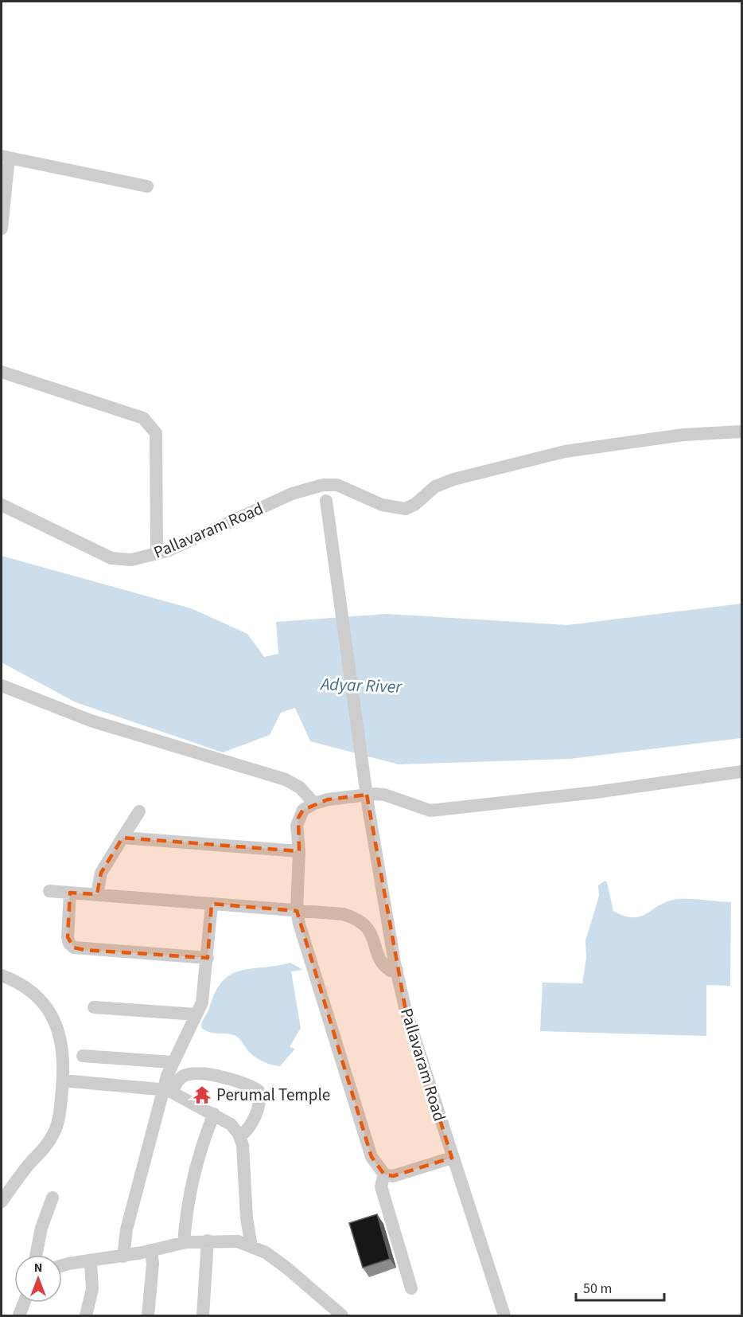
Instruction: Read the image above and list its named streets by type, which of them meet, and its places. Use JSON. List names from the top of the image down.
{
  "streets": {
    "street": ["Pallavaram Road"]
  },
  "water": ["Adyar River"],
  "places": {
    "temple": ["Perumal Temple"]
  },
  "scale_bar": "50 m",
  "north": "top"
}
